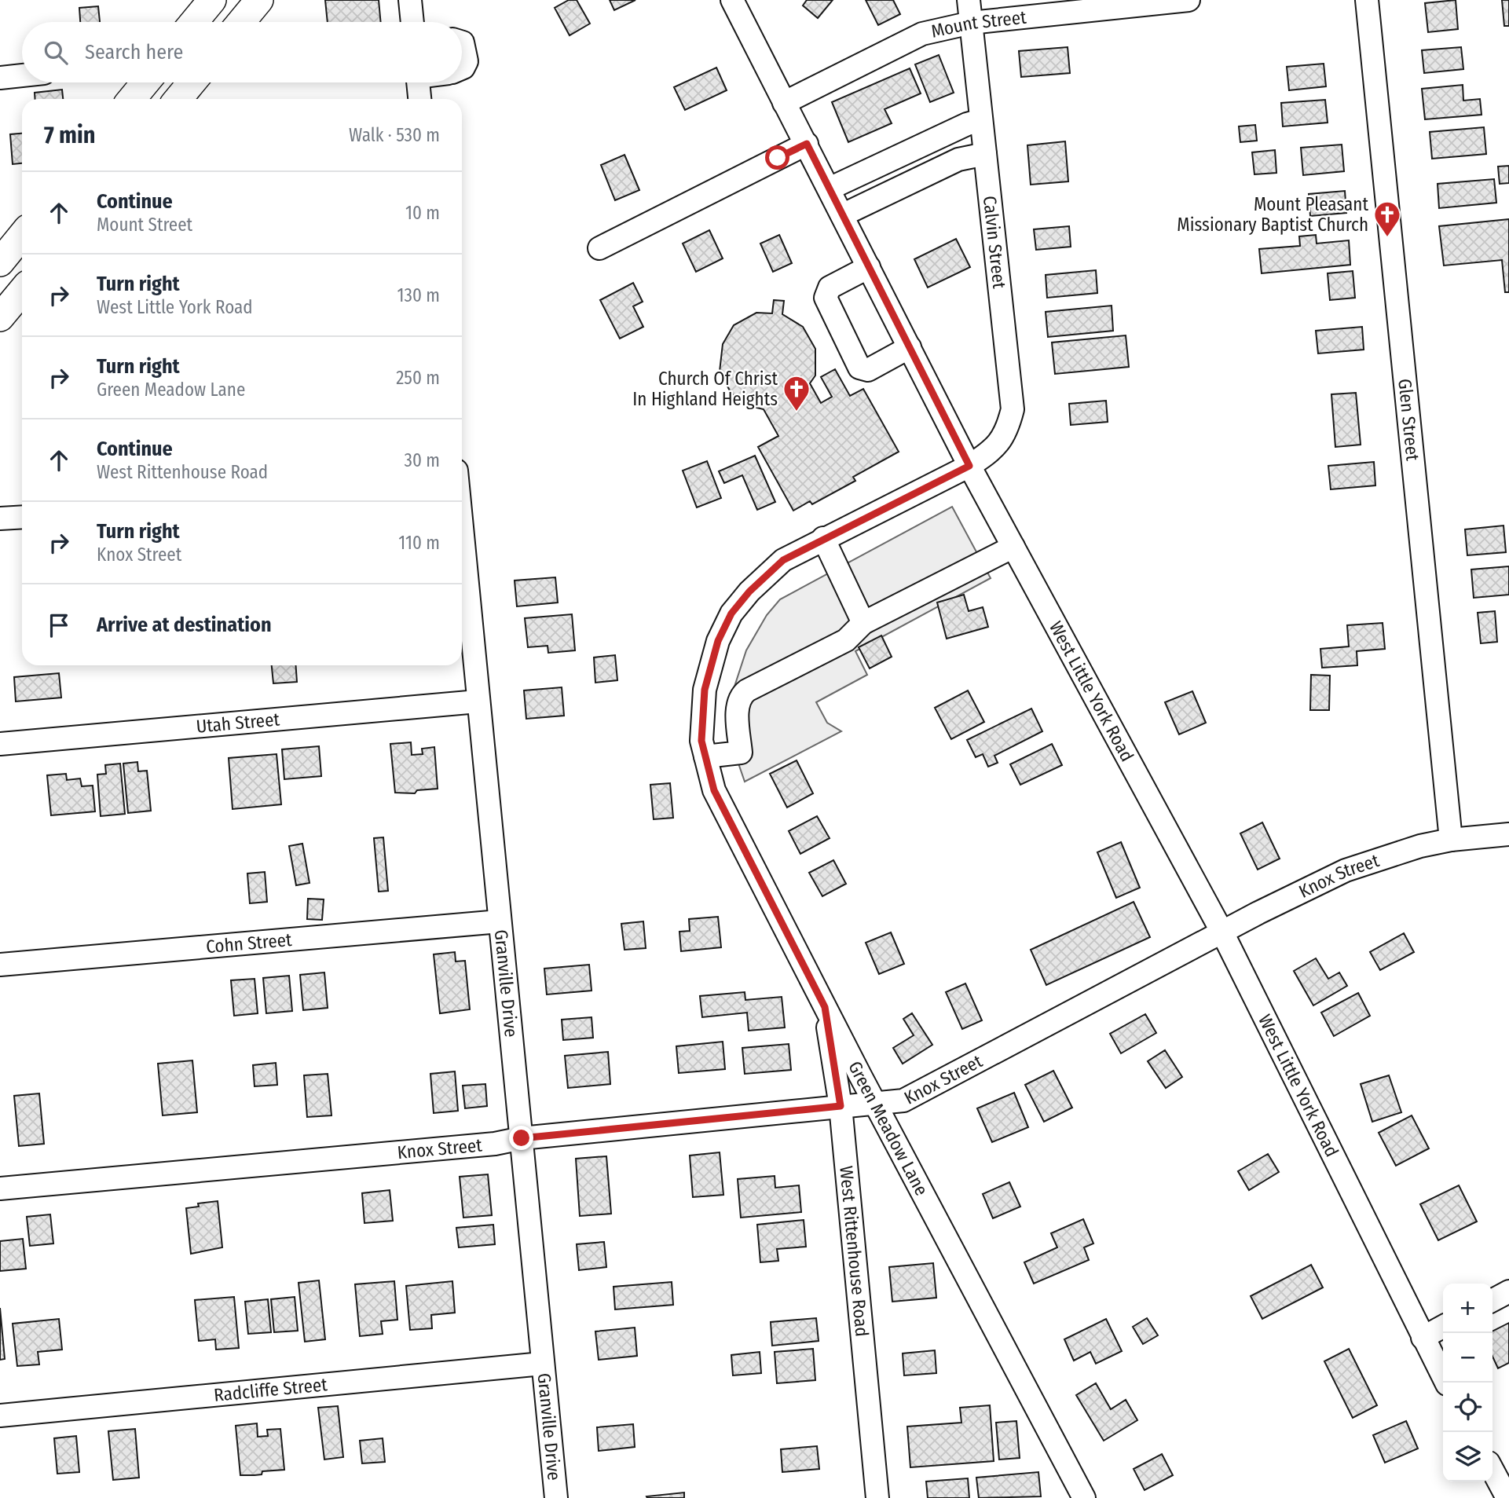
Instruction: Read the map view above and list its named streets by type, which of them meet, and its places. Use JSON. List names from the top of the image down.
{
  "streets": {
    "street": [
      "Mount Street",
      "Calvin Street",
      "Glen Street",
      "West Little York Road",
      "Utah Street",
      "Knox Street",
      "Cohn Street",
      "Granville Drive",
      "Green Meadow Lane",
      "West Rittenhouse Road",
      "Radcliffe Street"
    ]
  },
  "crossings": [
    ["Mount Street", "Calvin Street"],
    ["Mount Street", "West Little York Road"],
    ["Calvin Street", "West Little York Road"],
    ["Calvin Street", "Green Meadow Lane"],
    ["Glen Street", "Knox Street"],
    ["West Little York Road", "Knox Street"],
    ["West Little York Road", "Green Meadow Lane"],
    ["Utah Street", "Granville Drive"],
    ["Knox Street", "Granville Drive"],
    ["Knox Street", "Green Meadow Lane"],
    ["Knox Street", "West Rittenhouse Road"],
    ["Cohn Street", "Granville Drive"],
    ["Granville Drive", "Radcliffe Street"],
    ["Green Meadow Lane", "West Rittenhouse Road"]
  ],
  "places": {
    "church": ["Mount Pleasant Missionary Baptist Church", "Church Of Christ In Highland Heights"]
  },
  "page": {
    "search": "Search here",
    "heading": ["7 min", "Walk · 530 m"],
    "list": [
      ["Continue", "Mount Street", "10 m"],
      ["Turn right", "West Little York Road", "130 m"],
      ["Turn right", "Green Meadow Lane", "250 m"],
      ["Continue", "West Rittenhouse Road", "30 m"],
      ["Turn right", "Knox Street", "110 m"],
      "Arrive at destination"
    ],
    "map_buttons": ["+", "−"]
  }
}
